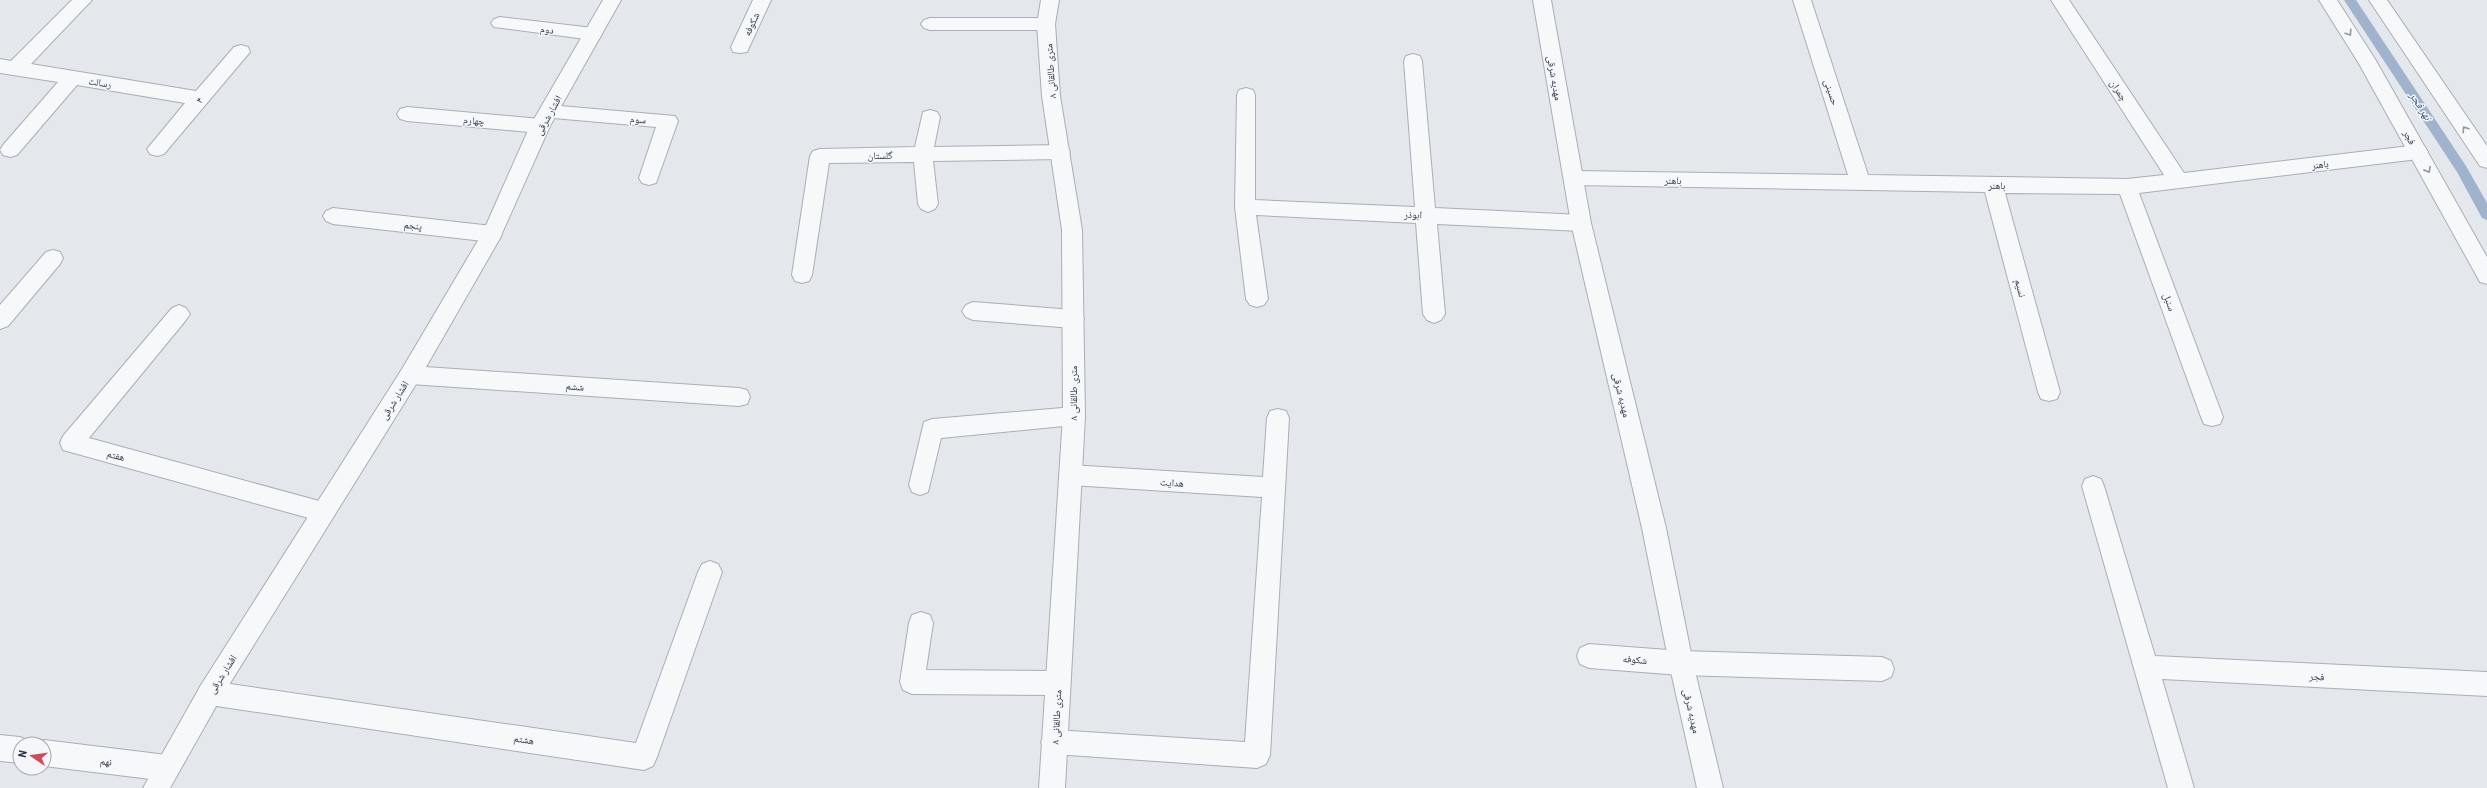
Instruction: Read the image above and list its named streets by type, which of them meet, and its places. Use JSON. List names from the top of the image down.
{
  "streets": {
    "street": [
      "شکوفه",
      "دوم",
      "۸ متری طالقانی",
      "مهدیه شرقی",
      "رسالت",
      "چمران",
      "حسینی",
      "۴",
      "افشار شرقی",
      "سوم",
      "چهارم",
      "فجر",
      "گلستان",
      "باهنر",
      "ابوذر",
      "پنجم",
      "نسیم",
      "سنبل",
      "ششم",
      "هفتم",
      "هدایت",
      "هشتم",
      "نهم"
    ]
  },
  "crossings": [
    ["شکوفه", "مهدیه شرقی"],
    ["دوم", "افشار شرقی"],
    ["۸ متری طالقانی", "گلستان"],
    ["۸ متری طالقانی", "هدایت"],
    ["مهدیه شرقی", "باهنر"],
    ["مهدیه شرقی", "ابوذر"],
    ["رسالت", "۴"],
    ["چمران", "باهنر"],
    ["حسینی", "باهنر"],
    ["افشار شرقی", "سوم"],
    ["افشار شرقی", "چهارم"],
    ["افشار شرقی", "پنجم"],
    ["افشار شرقی", "ششم"],
    ["افشار شرقی", "هفتم"],
    ["افشار شرقی", "هشتم"],
    ["افشار شرقی", "نهم"],
    ["سوم", "چهارم"],
    ["فجر", "باهنر"],
    ["باهنر", "نسیم"],
    ["باهنر", "سنبل"]
  ],
  "water": ["نهر فجر"],
  "north": "left"
}
